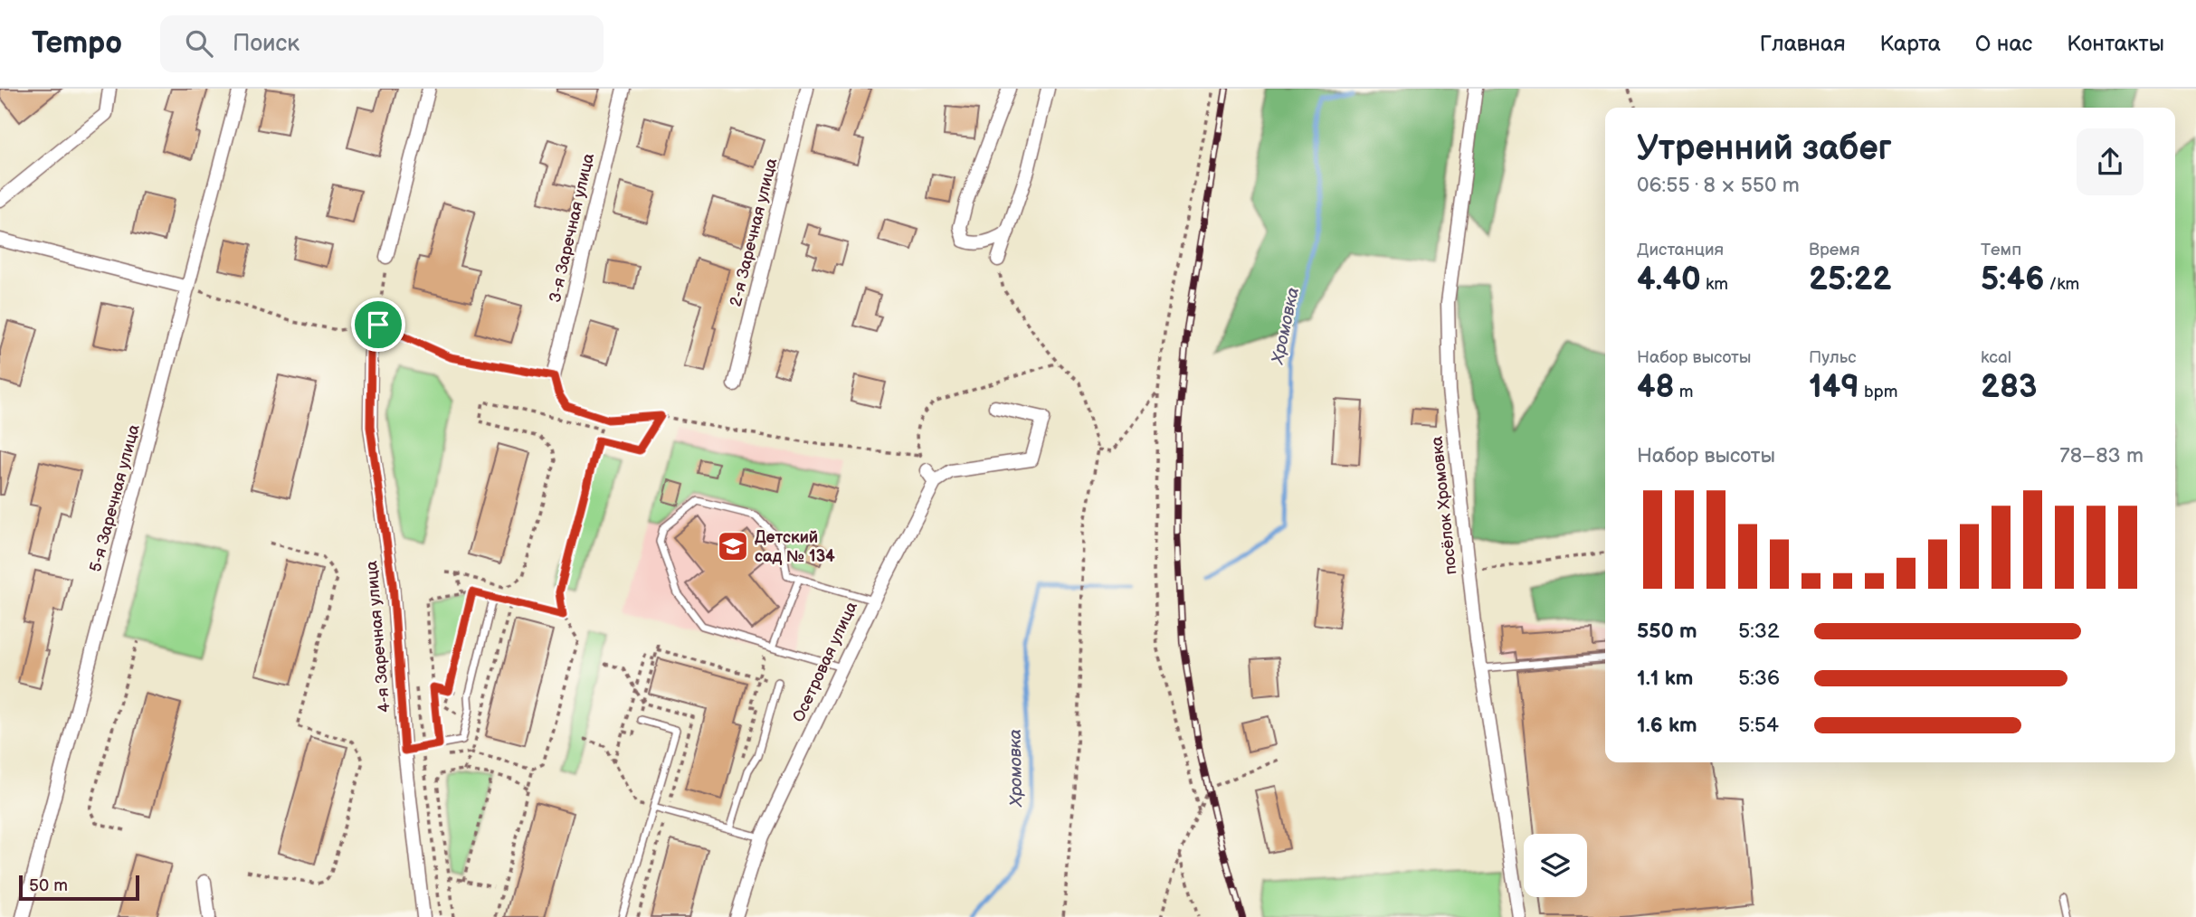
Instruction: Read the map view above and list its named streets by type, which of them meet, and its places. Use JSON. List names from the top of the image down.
{
  "streets": {
    "street": [
      "3-я Заречная улица",
      "2-я Заречная улица",
      "5-я Заречная улица",
      "посёлок Хромовка",
      "4-я Заречная улица",
      "Осетровая улица"
    ]
  },
  "water": ["Хромовка"],
  "places": {
    "school or university": ["Детский сад № 134"]
  },
  "scale_bar": "50 m",
  "page": {
    "header": "Tempo",
    "search": "Поиск",
    "nav": [
      "Главная",
      "Карта",
      "О нас",
      "Контакты"
    ],
    "heading": ["Утренний забег", "06:55 · 8 × 550 m"],
    "stats": [
      ["Дистанция", "4.40 km"],
      ["Время", "25:22"],
      ["Темп", "5:46 /km"],
      ["Набор высоты", "48 m"],
      ["Пульс", "149 bpm"],
      ["kcal", "283"]
    ],
    "chart": ["Набор высоты", "78–83 m"],
    "list": [
      {
        "name": "550 m",
        "note": "5:32"
      },
      {
        "name": "1.1 km",
        "note": "5:36"
      },
      {
        "name": "1.6 km",
        "note": "5:54"
      }
    ],
    "scale": "50 m"
  }
}
